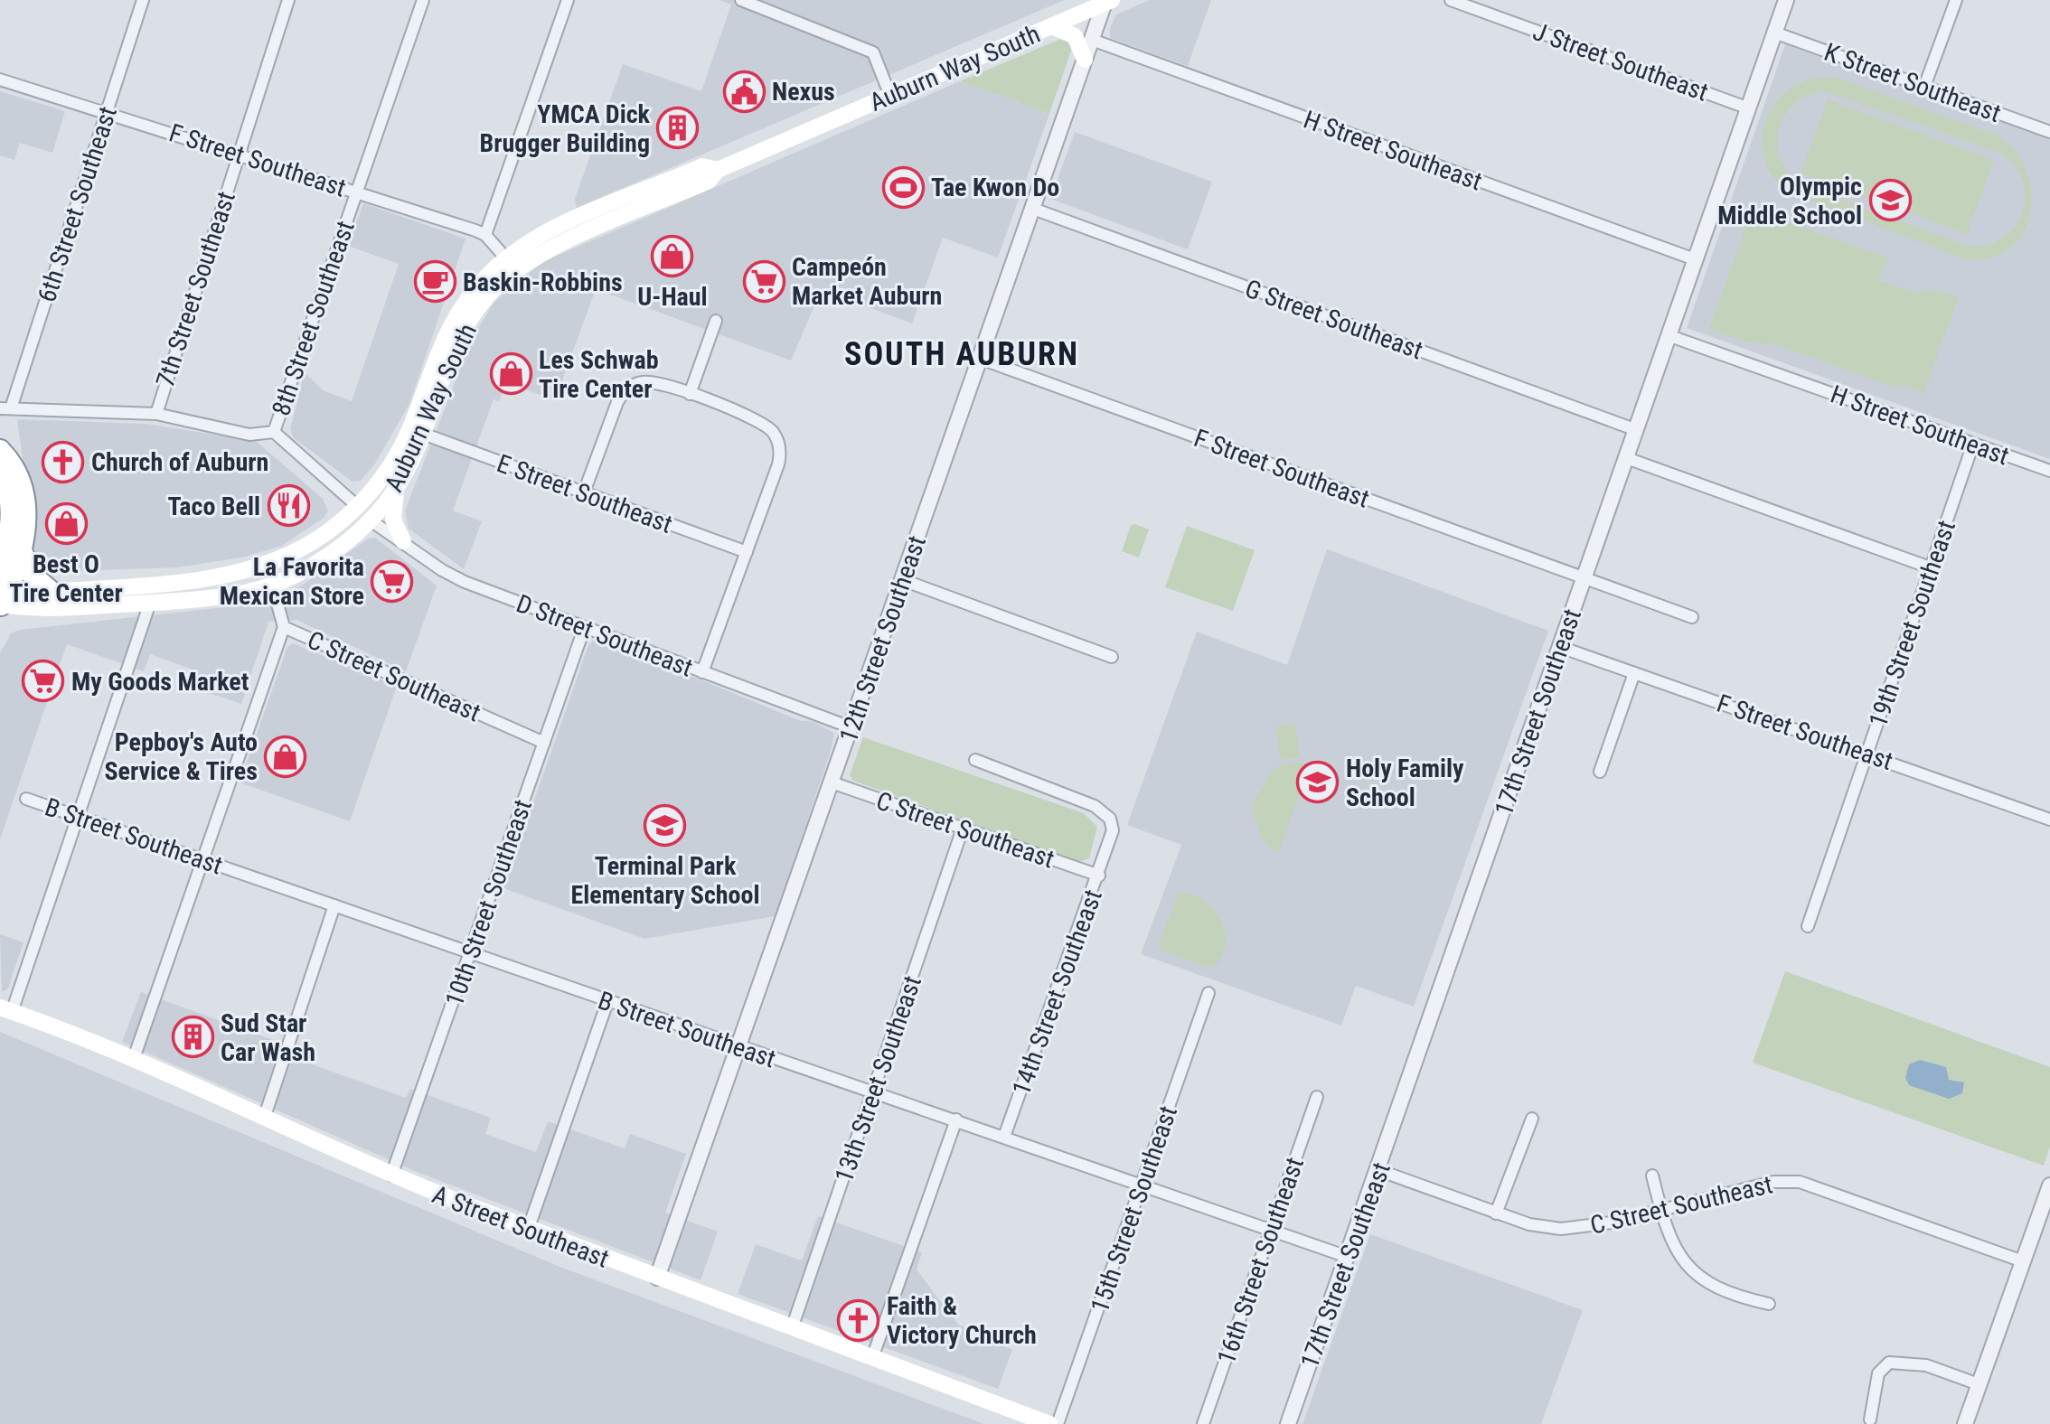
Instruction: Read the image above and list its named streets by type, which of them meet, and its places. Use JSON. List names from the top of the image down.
{
  "streets": {
    "main road": ["Auburn Way South", "A Street Southeast"],
    "street": [
      "J Street Southeast",
      "K Street Southeast",
      "H Street Southeast",
      "F Street Southeast",
      "6th Street Southeast",
      "7th Street Southeast",
      "8th Street Southeast",
      "G Street Southeast",
      "E Street Southeast",
      "19th Street Southeast",
      "D Street Southeast",
      "12th Street Southeast",
      "C Street Southeast",
      "17th Street Southeast",
      "B Street Southeast",
      "10th Street Southeast",
      "14th Street Southeast",
      "13th Street Southeast",
      "15th Street Southeast",
      "16th Street Southeast"
    ]
  },
  "crossings": [
    ["J Street Southeast", "17th Street Southeast"],
    ["Auburn Way South", "E Street Southeast"],
    ["Auburn Way South", "D Street Southeast"],
    ["Auburn Way South", "12th Street Southeast"],
    ["Auburn Way South", "C Street Southeast"],
    ["K Street Southeast", "17th Street Southeast"],
    ["H Street Southeast", "19th Street Southeast"],
    ["H Street Southeast", "12th Street Southeast"],
    ["H Street Southeast", "17th Street Southeast"],
    ["F Street Southeast", "6th Street Southeast"],
    ["F Street Southeast", "7th Street Southeast"],
    ["F Street Southeast", "8th Street Southeast"],
    ["F Street Southeast", "19th Street Southeast"],
    ["F Street Southeast", "12th Street Southeast"],
    ["F Street Southeast", "17th Street Southeast"],
    ["G Street Southeast", "12th Street Southeast"],
    ["G Street Southeast", "17th Street Southeast"],
    ["D Street Southeast", "12th Street Southeast"],
    ["D Street Southeast", "10th Street Southeast"],
    ["12th Street Southeast", "C Street Southeast"],
    ["12th Street Southeast", "B Street Southeast"],
    ["12th Street Southeast", "A Street Southeast"],
    ["C Street Southeast", "17th Street Southeast"],
    ["C Street Southeast", "10th Street Southeast"],
    ["C Street Southeast", "14th Street Southeast"],
    ["C Street Southeast", "13th Street Southeast"],
    ["17th Street Southeast", "B Street Southeast"],
    ["B Street Southeast", "10th Street Southeast"],
    ["B Street Southeast", "14th Street Southeast"],
    ["B Street Southeast", "13th Street Southeast"],
    ["B Street Southeast", "15th Street Southeast"],
    ["B Street Southeast", "16th Street Southeast"],
    ["10th Street Southeast", "A Street Southeast"],
    ["13th Street Southeast", "A Street Southeast"]
  ],
  "districts": ["SOUTH AUBURN"],
  "places": {
    "public building": ["Nexus"],
    "building": ["YMCA Dick Brugger Building", "Sud Star Car Wash"],
    "sports": ["Tae Kwon Do"],
    "school or university": ["Olympic Middle School", "Holy Family School", "Terminal Park Elementary School"],
    "shop": [
      "U-Haul",
      "Les Schwab Tire Center",
      "Best O Tire Center",
      "Pepboy's Auto Service & Tires"
    ],
    "supermarket": ["Campeón Market Auburn", "La Favorita Mexican Store", "My Goods Market"],
    "cafe": ["Baskin-Robbins"],
    "church": ["Church of Auburn", "Faith & Victory Church"],
    "restaurant": ["Taco Bell"]
  }
}
